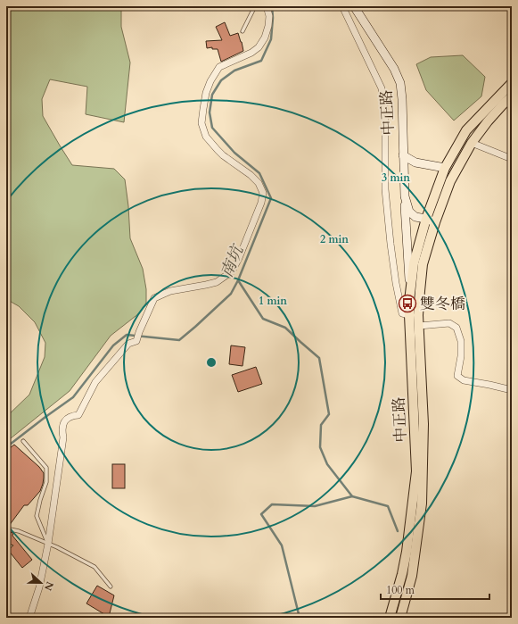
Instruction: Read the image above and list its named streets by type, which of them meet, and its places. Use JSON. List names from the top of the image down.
{
  "streets": {
    "main road": ["中正路"]
  },
  "water": ["南坑"],
  "places": {
    "bus stop": ["雙冬橋"]
  },
  "scale_bar": "100 m",
  "north": "right",
  "rings": ["3 min", "2 min", "1 min"]
}
